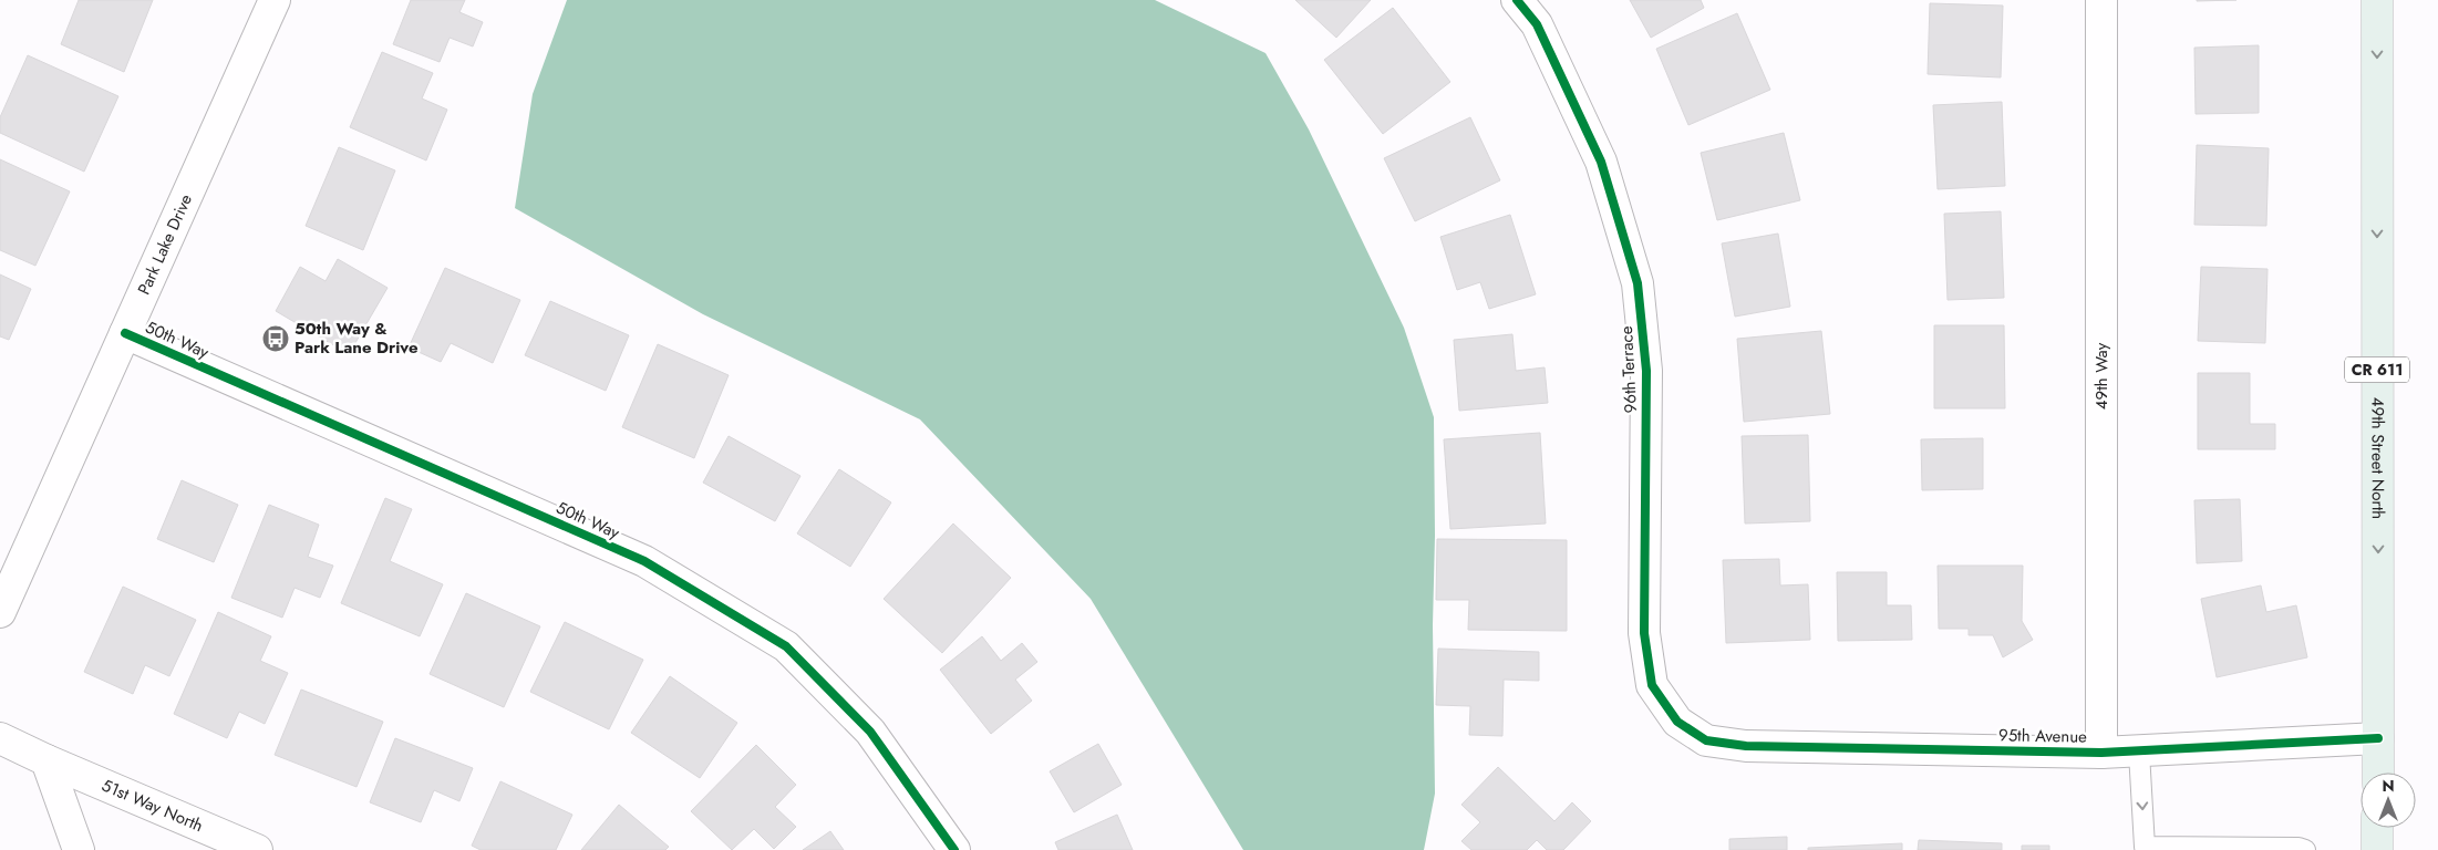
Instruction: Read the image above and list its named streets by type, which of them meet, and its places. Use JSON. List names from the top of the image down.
{
  "streets": {
    "main road": ["CR 611", "49th Street North"],
    "street": [
      "Park Lake Drive",
      "50th Way",
      "96th Terrace",
      "49th Way",
      "95th Avenue",
      "51st Way North"
    ]
  },
  "crossings": [
    ["Park Lake Drive", "50th Way"],
    ["96th Terrace", "95th Avenue"],
    ["49th Way", "95th Avenue"],
    ["49th Street North", "95th Avenue"]
  ],
  "one_way": ["49th Street North"],
  "places": {
    "bus stop": ["50th Way & Park Lane Drive"]
  },
  "north": "top"
}
